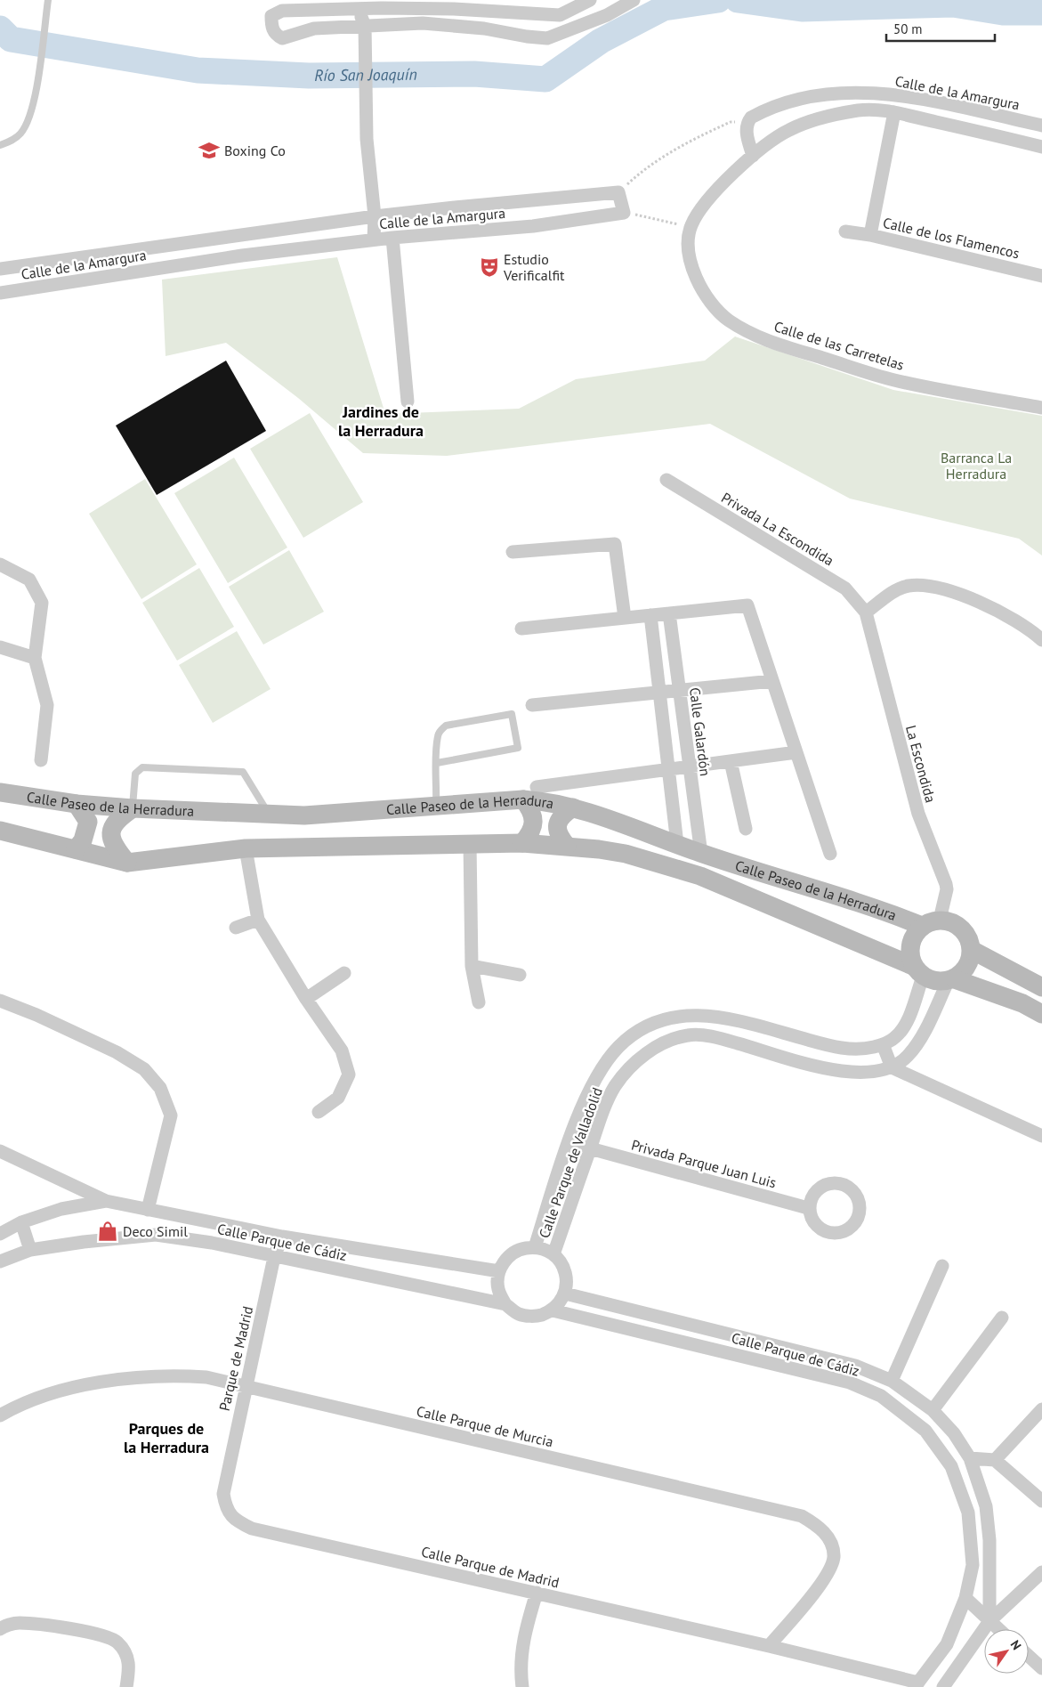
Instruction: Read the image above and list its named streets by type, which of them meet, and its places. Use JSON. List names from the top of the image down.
{
  "streets": {
    "main road": ["Calle Paseo de la Herradura"],
    "street": [
      "Calle de la Amargura",
      "Calle de los Flamencos",
      "Calle de las Carretelas",
      "Privada La Escondida",
      "Calle Galardón",
      "La Escondida",
      "Calle Parque de Valladolid",
      "Privada Parque Juan Luis",
      "Calle Parque de Cádiz",
      "Parque de Madrid",
      "Calle Parque de Murcia",
      "Calle Parque de Madrid"
    ]
  },
  "crossings": [
    ["Privada La Escondida", "La Escondida"],
    ["Calle Galardón", "Calle Paseo de la Herradura"],
    ["La Escondida", "Calle Paseo de la Herradura"],
    ["La Escondida", "Calle Parque de Valladolid"],
    ["Calle Paseo de la Herradura", "Calle Parque de Valladolid"],
    ["Calle Parque de Valladolid", "Privada Parque Juan Luis"],
    ["Calle Parque de Valladolid", "Calle Parque de Cádiz"],
    ["Calle Parque de Cádiz", "Parque de Madrid"],
    ["Calle Parque de Cádiz", "Calle Parque de Madrid"],
    ["Parque de Madrid", "Calle Parque de Murcia"],
    ["Parque de Madrid", "Calle Parque de Madrid"],
    ["Calle Parque de Murcia", "Calle Parque de Madrid"]
  ],
  "districts": ["Jardines de la Herradura", "Parques de la Herradura"],
  "water": ["Río San Joaquín"],
  "parks": ["Barranca La Herradura"],
  "places": {
    "school or university": ["Boxing Co"],
    "theatre": ["Estudio Verificalfit"],
    "shop": ["Deco Simil"]
  },
  "scale_bar": "50 m",
  "north": "top right"
}
